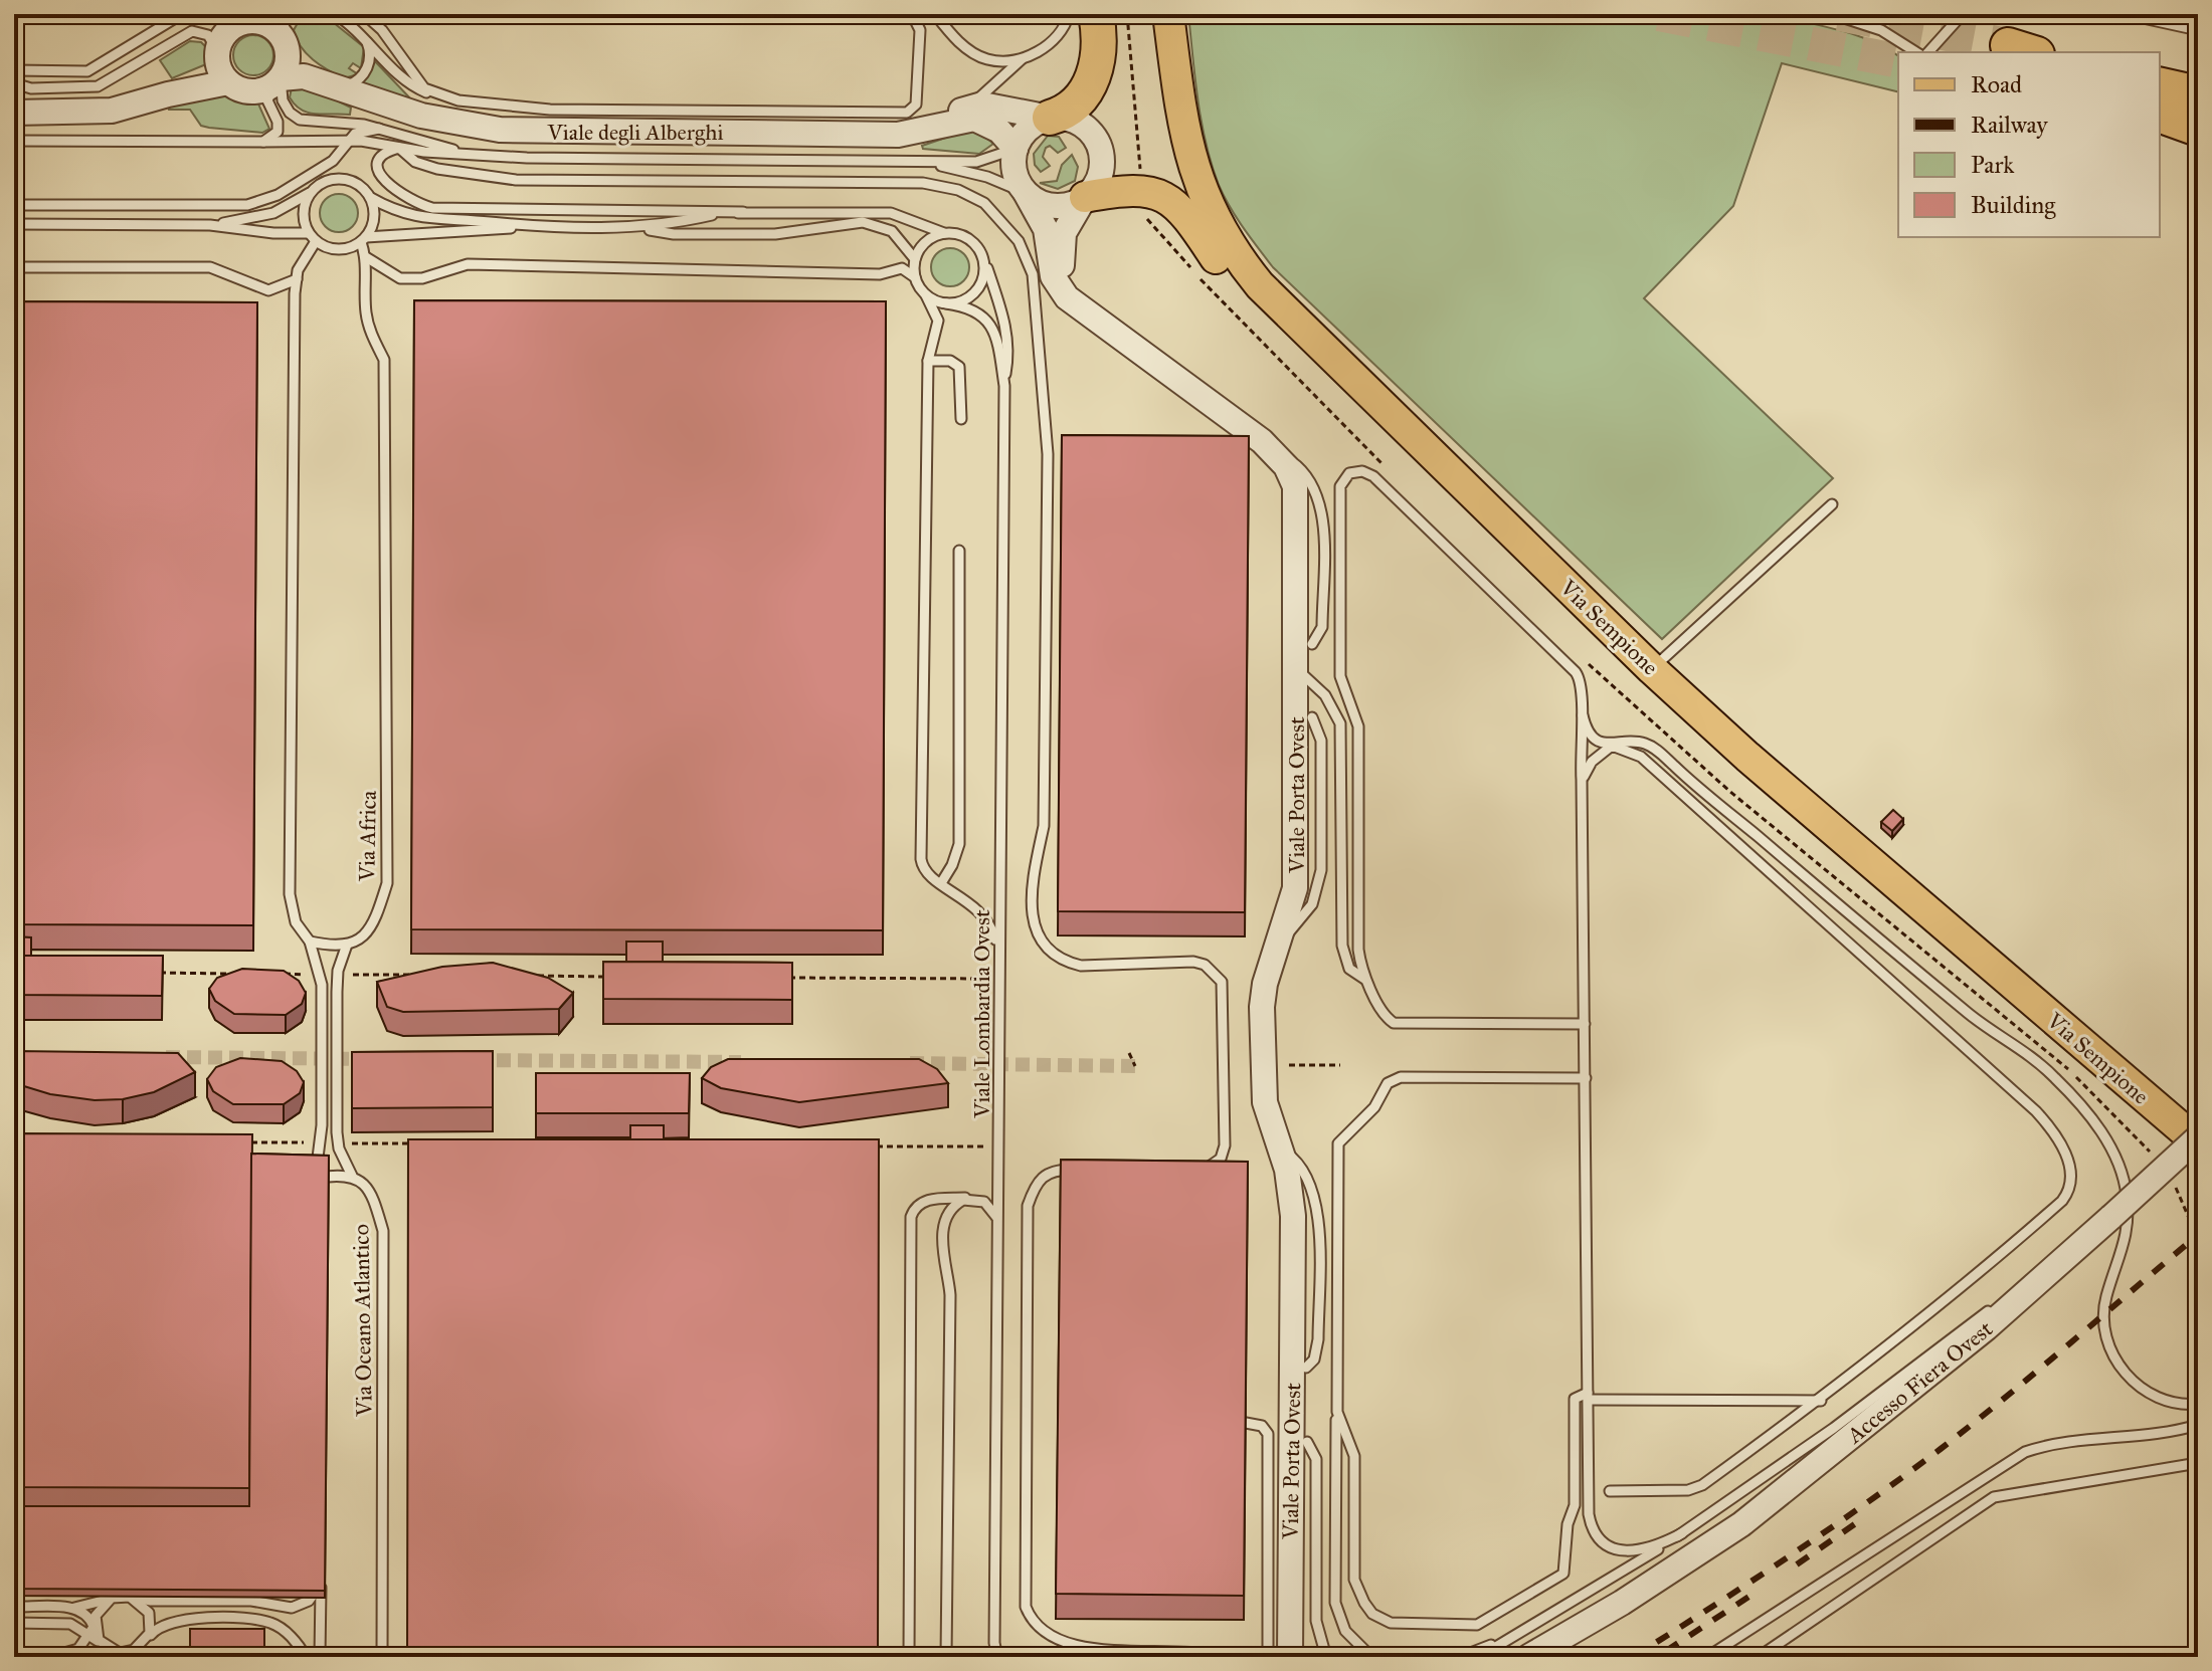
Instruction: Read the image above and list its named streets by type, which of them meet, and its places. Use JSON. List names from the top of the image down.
{
  "streets": {
    "main road": ["Via Sempione"],
    "street": ["Viale degli Alberghi", "Viale Porta Ovest", "Accesso Fiera Ovest"],
    "lane": ["Via Africa", "Viale Lombardia Ovest", "Via Oceano Atlantico"]
  },
  "crossings": [
    ["Viale degli Alberghi", "Viale Porta Ovest"],
    ["Via Sempione", "Accesso Fiera Ovest"],
    ["Via Africa", "Via Oceano Atlantico"]
  ],
  "legend": [
    "Road",
    "Railway",
    "Park",
    "Building"
  ]
}
